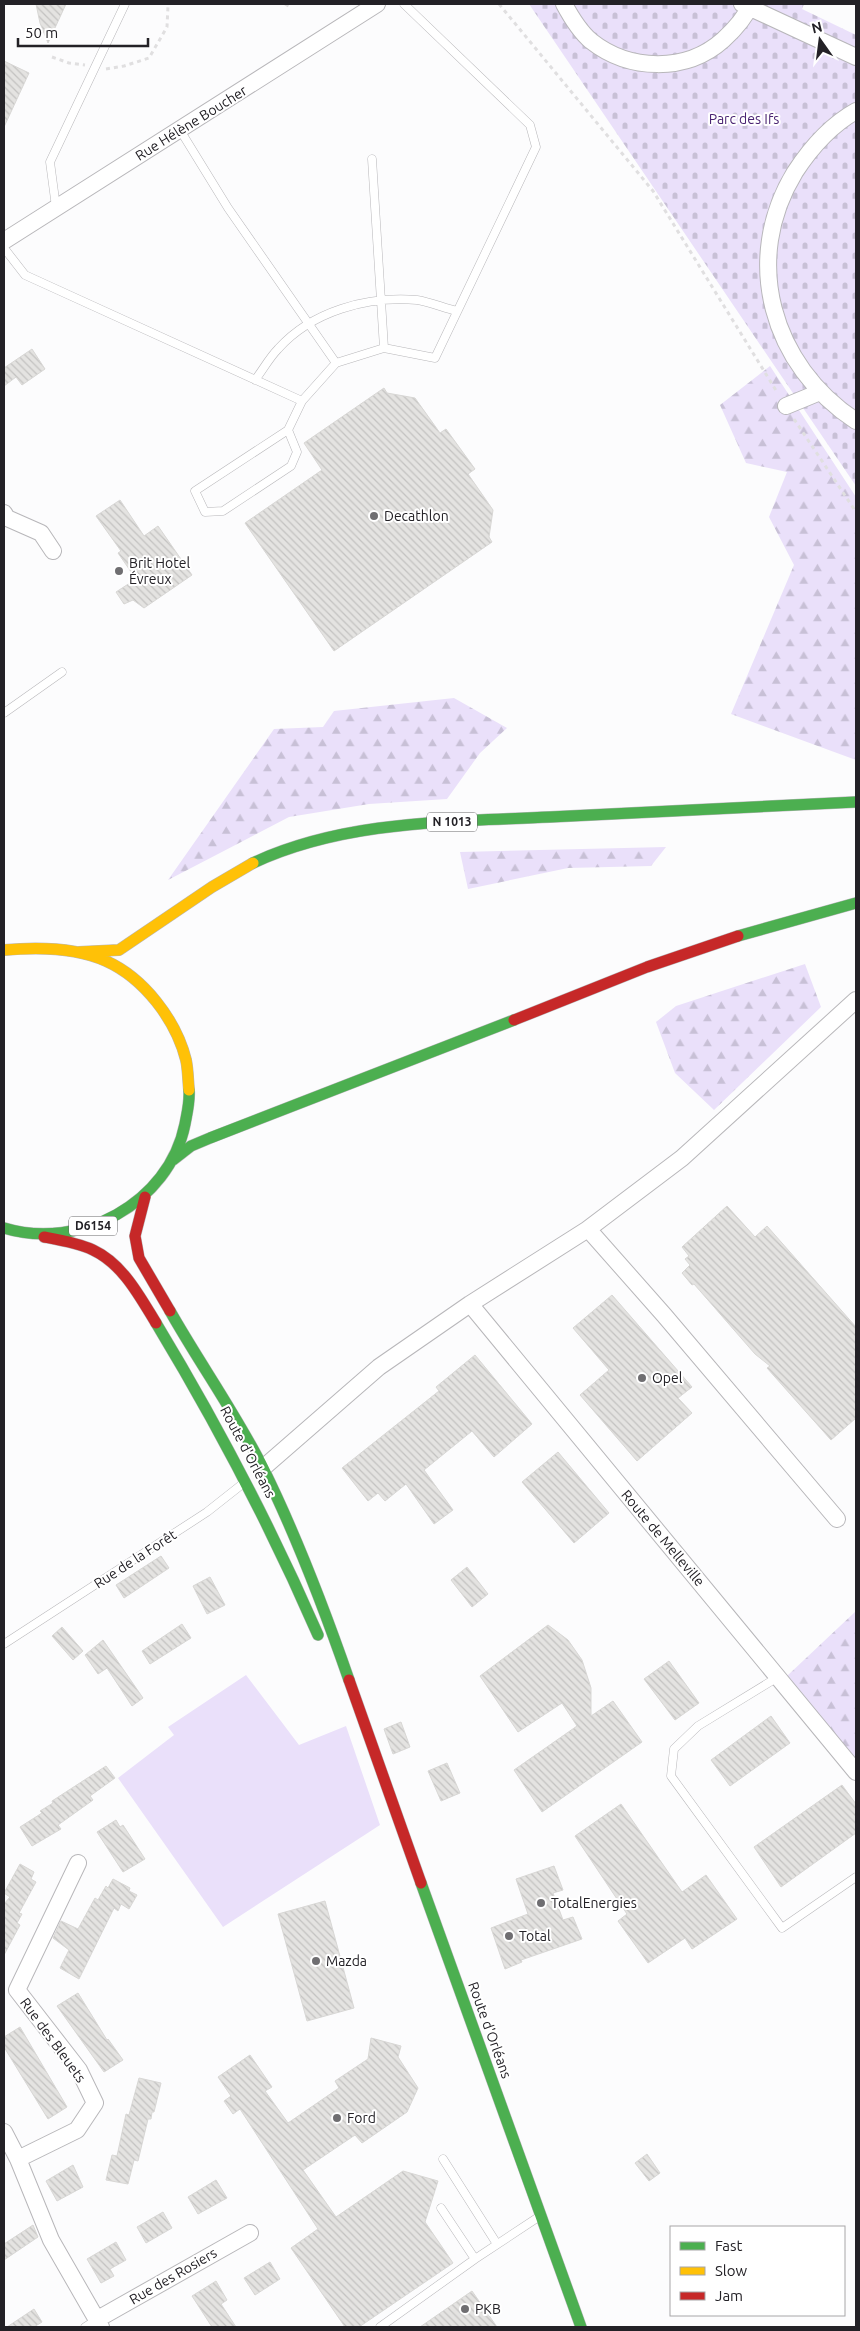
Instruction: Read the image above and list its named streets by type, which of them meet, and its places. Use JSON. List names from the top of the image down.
{
  "streets": {
    "main road": ["N 1013", "D6154", "Route d'Orléans"],
    "street": [
      "Rue Hélène Boucher",
      "Route de Melleville",
      "Rue des Bleuets",
      "Rue des Rosiers"
    ],
    "lane": ["Rue de la Forêt"]
  },
  "crossings": [
    ["D6154", "Route d'Orléans"],
    ["Route d'Orléans", "Rue de la Forêt"]
  ],
  "parks": ["Parc des Ifs"],
  "places": [
    "Decathlon",
    "Brit Hotel Évreux",
    "Opel",
    "TotalEnergies",
    "Total",
    "Mazda",
    "Ford",
    "PKB"
  ],
  "legend": ["Fast", "Slow", "Jam"],
  "scale_bar": "50 m",
  "north": "top"
}
